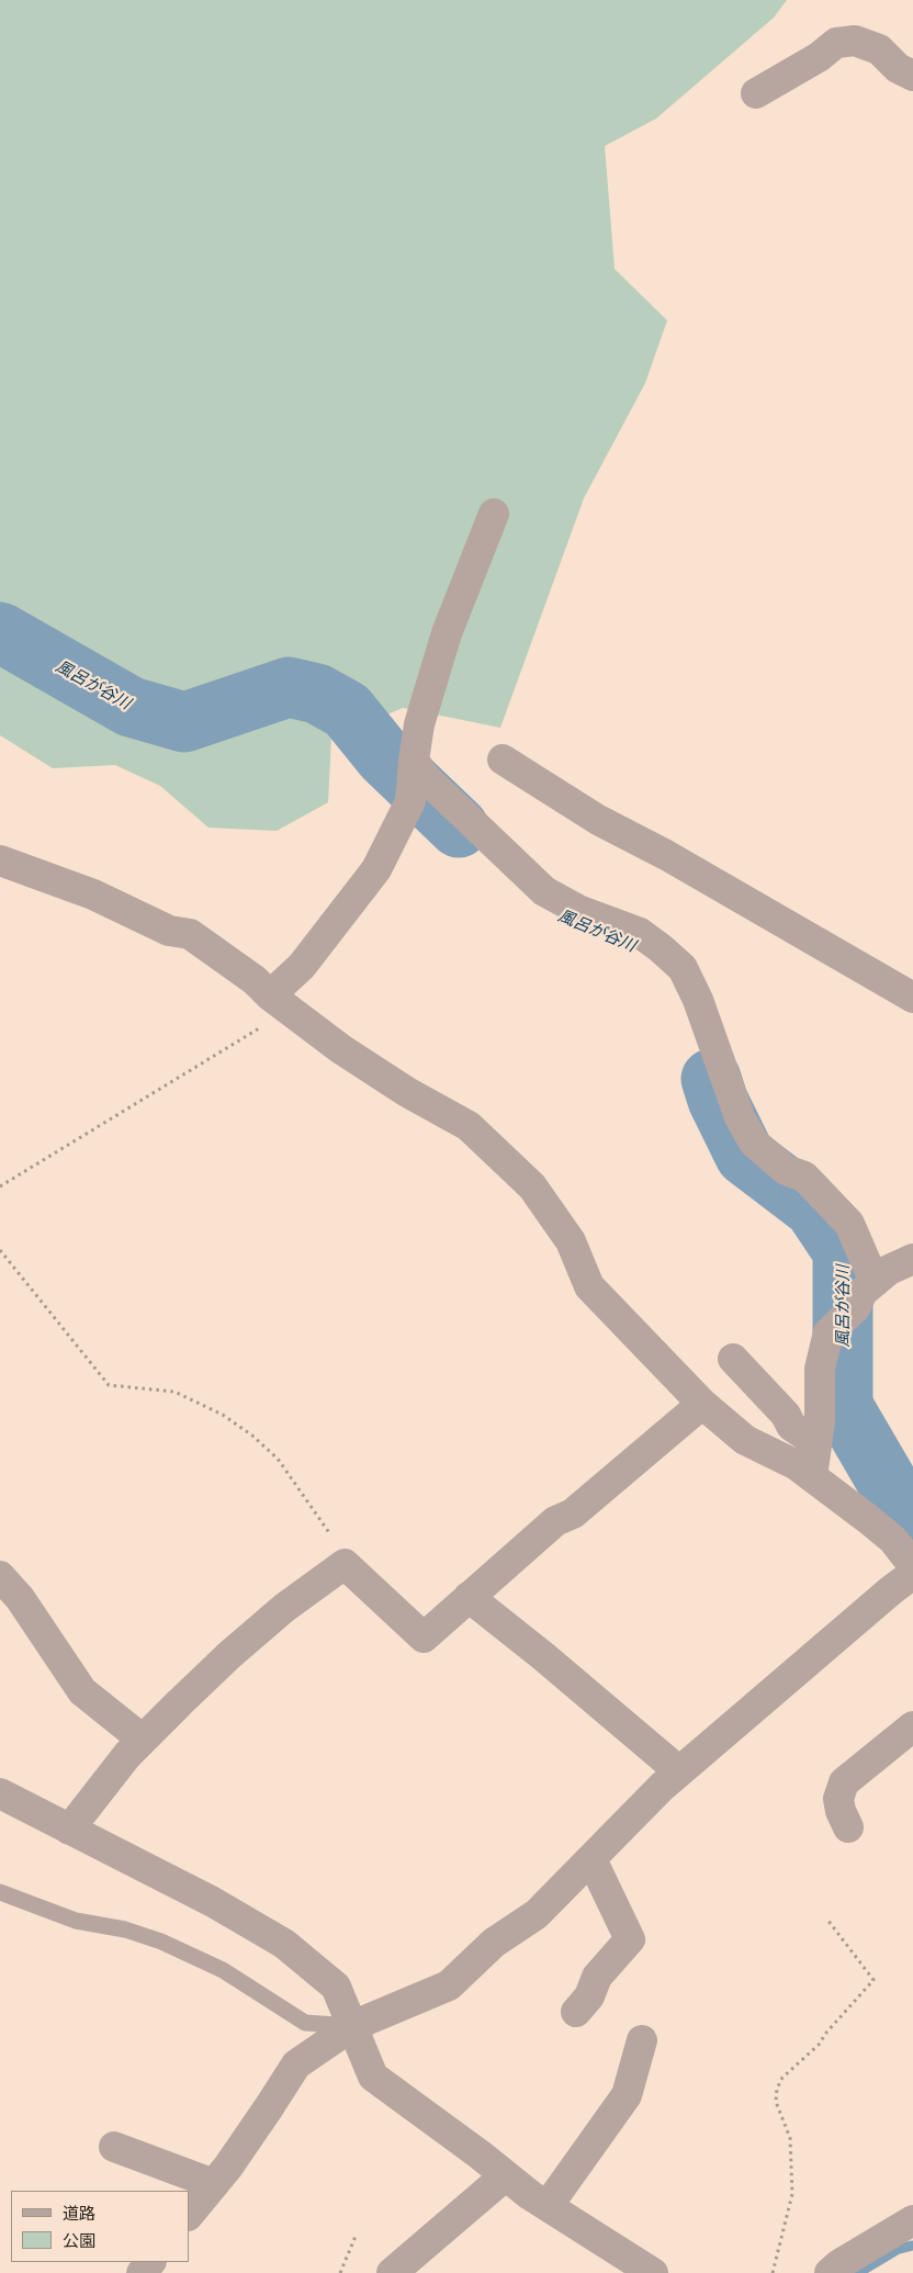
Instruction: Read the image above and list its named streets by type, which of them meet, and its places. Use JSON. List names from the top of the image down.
{
  "water": ["風呂が谷川"],
  "legend": ["道路", "公園"]
}
